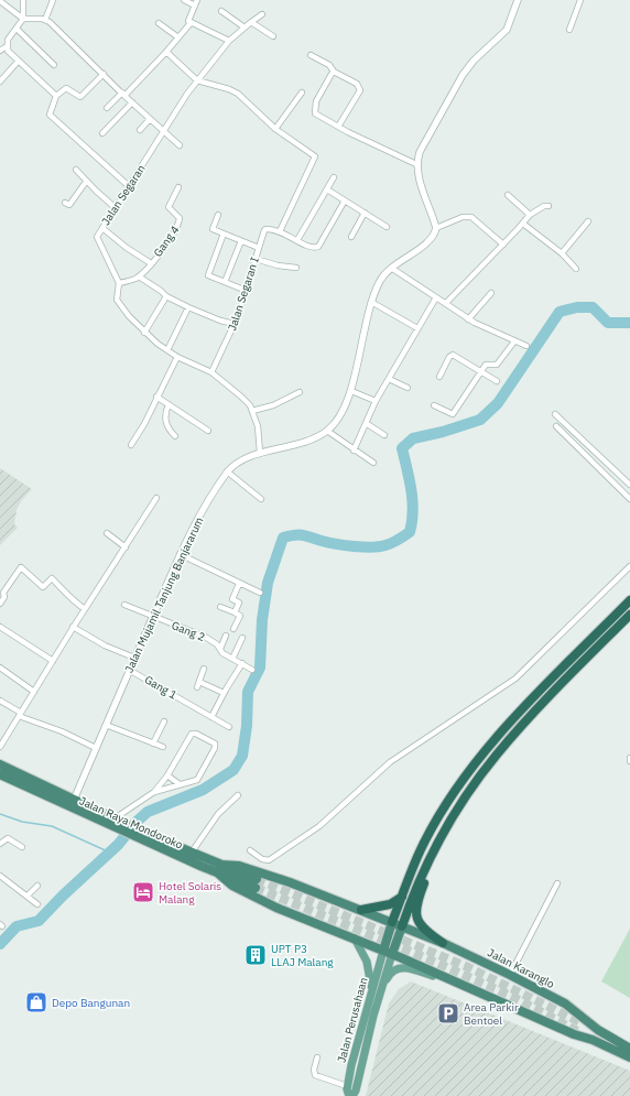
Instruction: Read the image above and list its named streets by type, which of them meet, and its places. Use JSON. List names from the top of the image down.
{
  "streets": {
    "highway": ["Jalan Raya Mondoroko", "Jalan Karanglo"],
    "main road": ["Jalan Perusahaan"],
    "street": [
      "Jalan Segaran",
      "Gang 4",
      "Jalan Segaran I",
      "Jalan Mujamil Tanjung Banjararum",
      "Gang 2",
      "Gang 1"
    ]
  },
  "crossings": [
    ["Jalan Segaran", "Gang 4"],
    ["Jalan Segaran", "Jalan Segaran I"],
    ["Jalan Segaran", "Jalan Mujamil Tanjung Banjararum"],
    ["Jalan Mujamil Tanjung Banjararum", "Gang 2"],
    ["Jalan Mujamil Tanjung Banjararum", "Gang 1"],
    ["Jalan Mujamil Tanjung Banjararum", "Jalan Raya Mondoroko"],
    ["Jalan Raya Mondoroko", "Jalan Karanglo"]
  ],
  "places": {
    "hotel": ["Hotel Solaris Malang"],
    "building": ["UPT P3 LLAJ Malang"],
    "shop": ["Depo Bangunan"],
    "parking": ["Area Parkir Bentoel"]
  }
}
